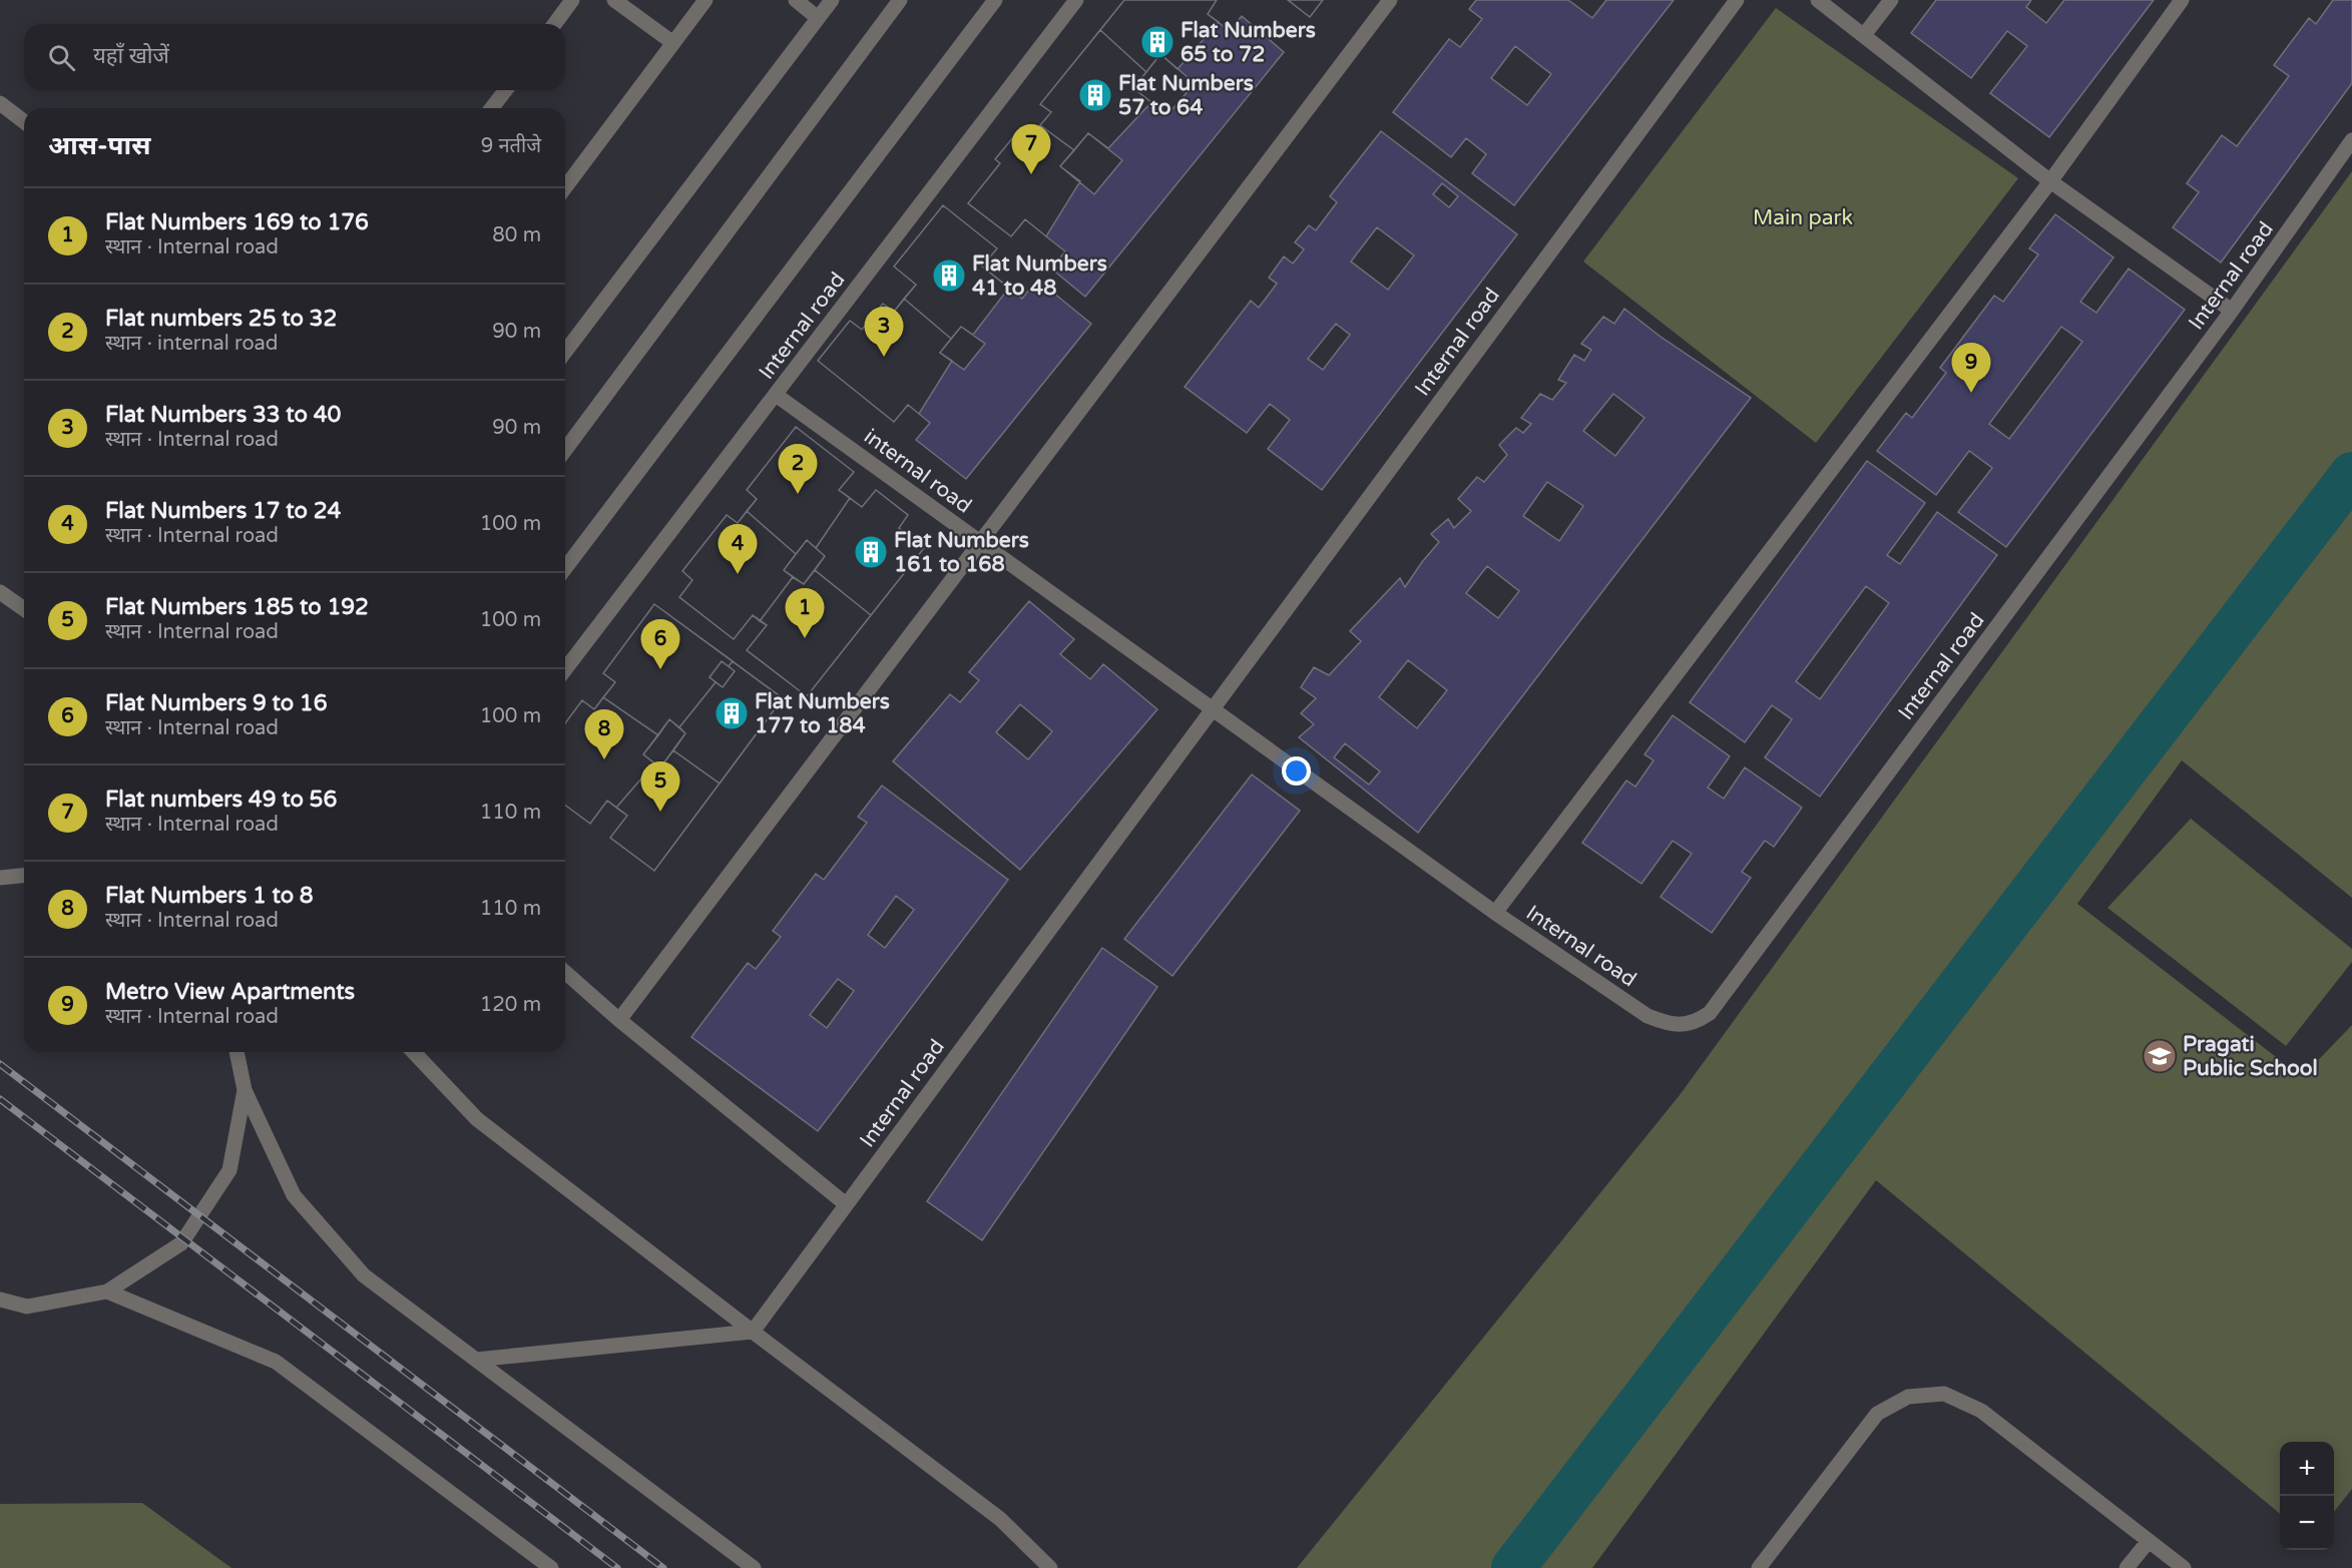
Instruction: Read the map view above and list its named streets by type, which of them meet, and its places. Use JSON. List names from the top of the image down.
{
  "streets": {
    "street": ["Internal road", "internal road"]
  },
  "crossings": [
    ["Internal road", "internal road"]
  ],
  "parks": ["Main park"],
  "places": {
    "building": [
      "Flat Numbers 65 to 72",
      "Flat Numbers 57 to 64",
      "Flat Numbers 41 to 48",
      "Flat Numbers 161 to 168",
      "Flat Numbers 177 to 184"
    ],
    "school or university": ["Pragati Public School"]
  },
  "page": {
    "search": "यहाँ खोजें",
    "heading": ["आस-पास", "9 नतीजे"],
    "pins": [
      "7",
      "3",
      "9",
      "2",
      "4",
      "1",
      "6",
      "8",
      "5"
    ],
    "list": [
      {
        "mark": "1",
        "name": "Flat Numbers 169 to 176",
        "note": "स्थान · Internal road",
        "value": "80 m"
      },
      {
        "mark": "2",
        "name": "Flat numbers 25 to 32",
        "note": "स्थान · internal road",
        "value": "90 m"
      },
      {
        "mark": "3",
        "name": "Flat Numbers 33 to 40",
        "note": "स्थान · Internal road",
        "value": "90 m"
      },
      {
        "mark": "4",
        "name": "Flat Numbers 17 to 24",
        "note": "स्थान · Internal road",
        "value": "100 m"
      },
      {
        "mark": "5",
        "name": "Flat Numbers 185 to 192",
        "note": "स्थान · Internal road",
        "value": "100 m"
      },
      {
        "mark": "6",
        "name": "Flat Numbers 9 to 16",
        "note": "स्थान · Internal road",
        "value": "100 m"
      },
      {
        "mark": "7",
        "name": "Flat numbers 49 to 56",
        "note": "स्थान · Internal road",
        "value": "110 m"
      },
      {
        "mark": "8",
        "name": "Flat Numbers 1 to 8",
        "note": "स्थान · Internal road",
        "value": "110 m"
      },
      {
        "mark": "9",
        "name": "Metro View Apartments",
        "note": "स्थान · Internal road",
        "value": "120 m"
      }
    ],
    "map_buttons": ["+", "−"]
  }
}
